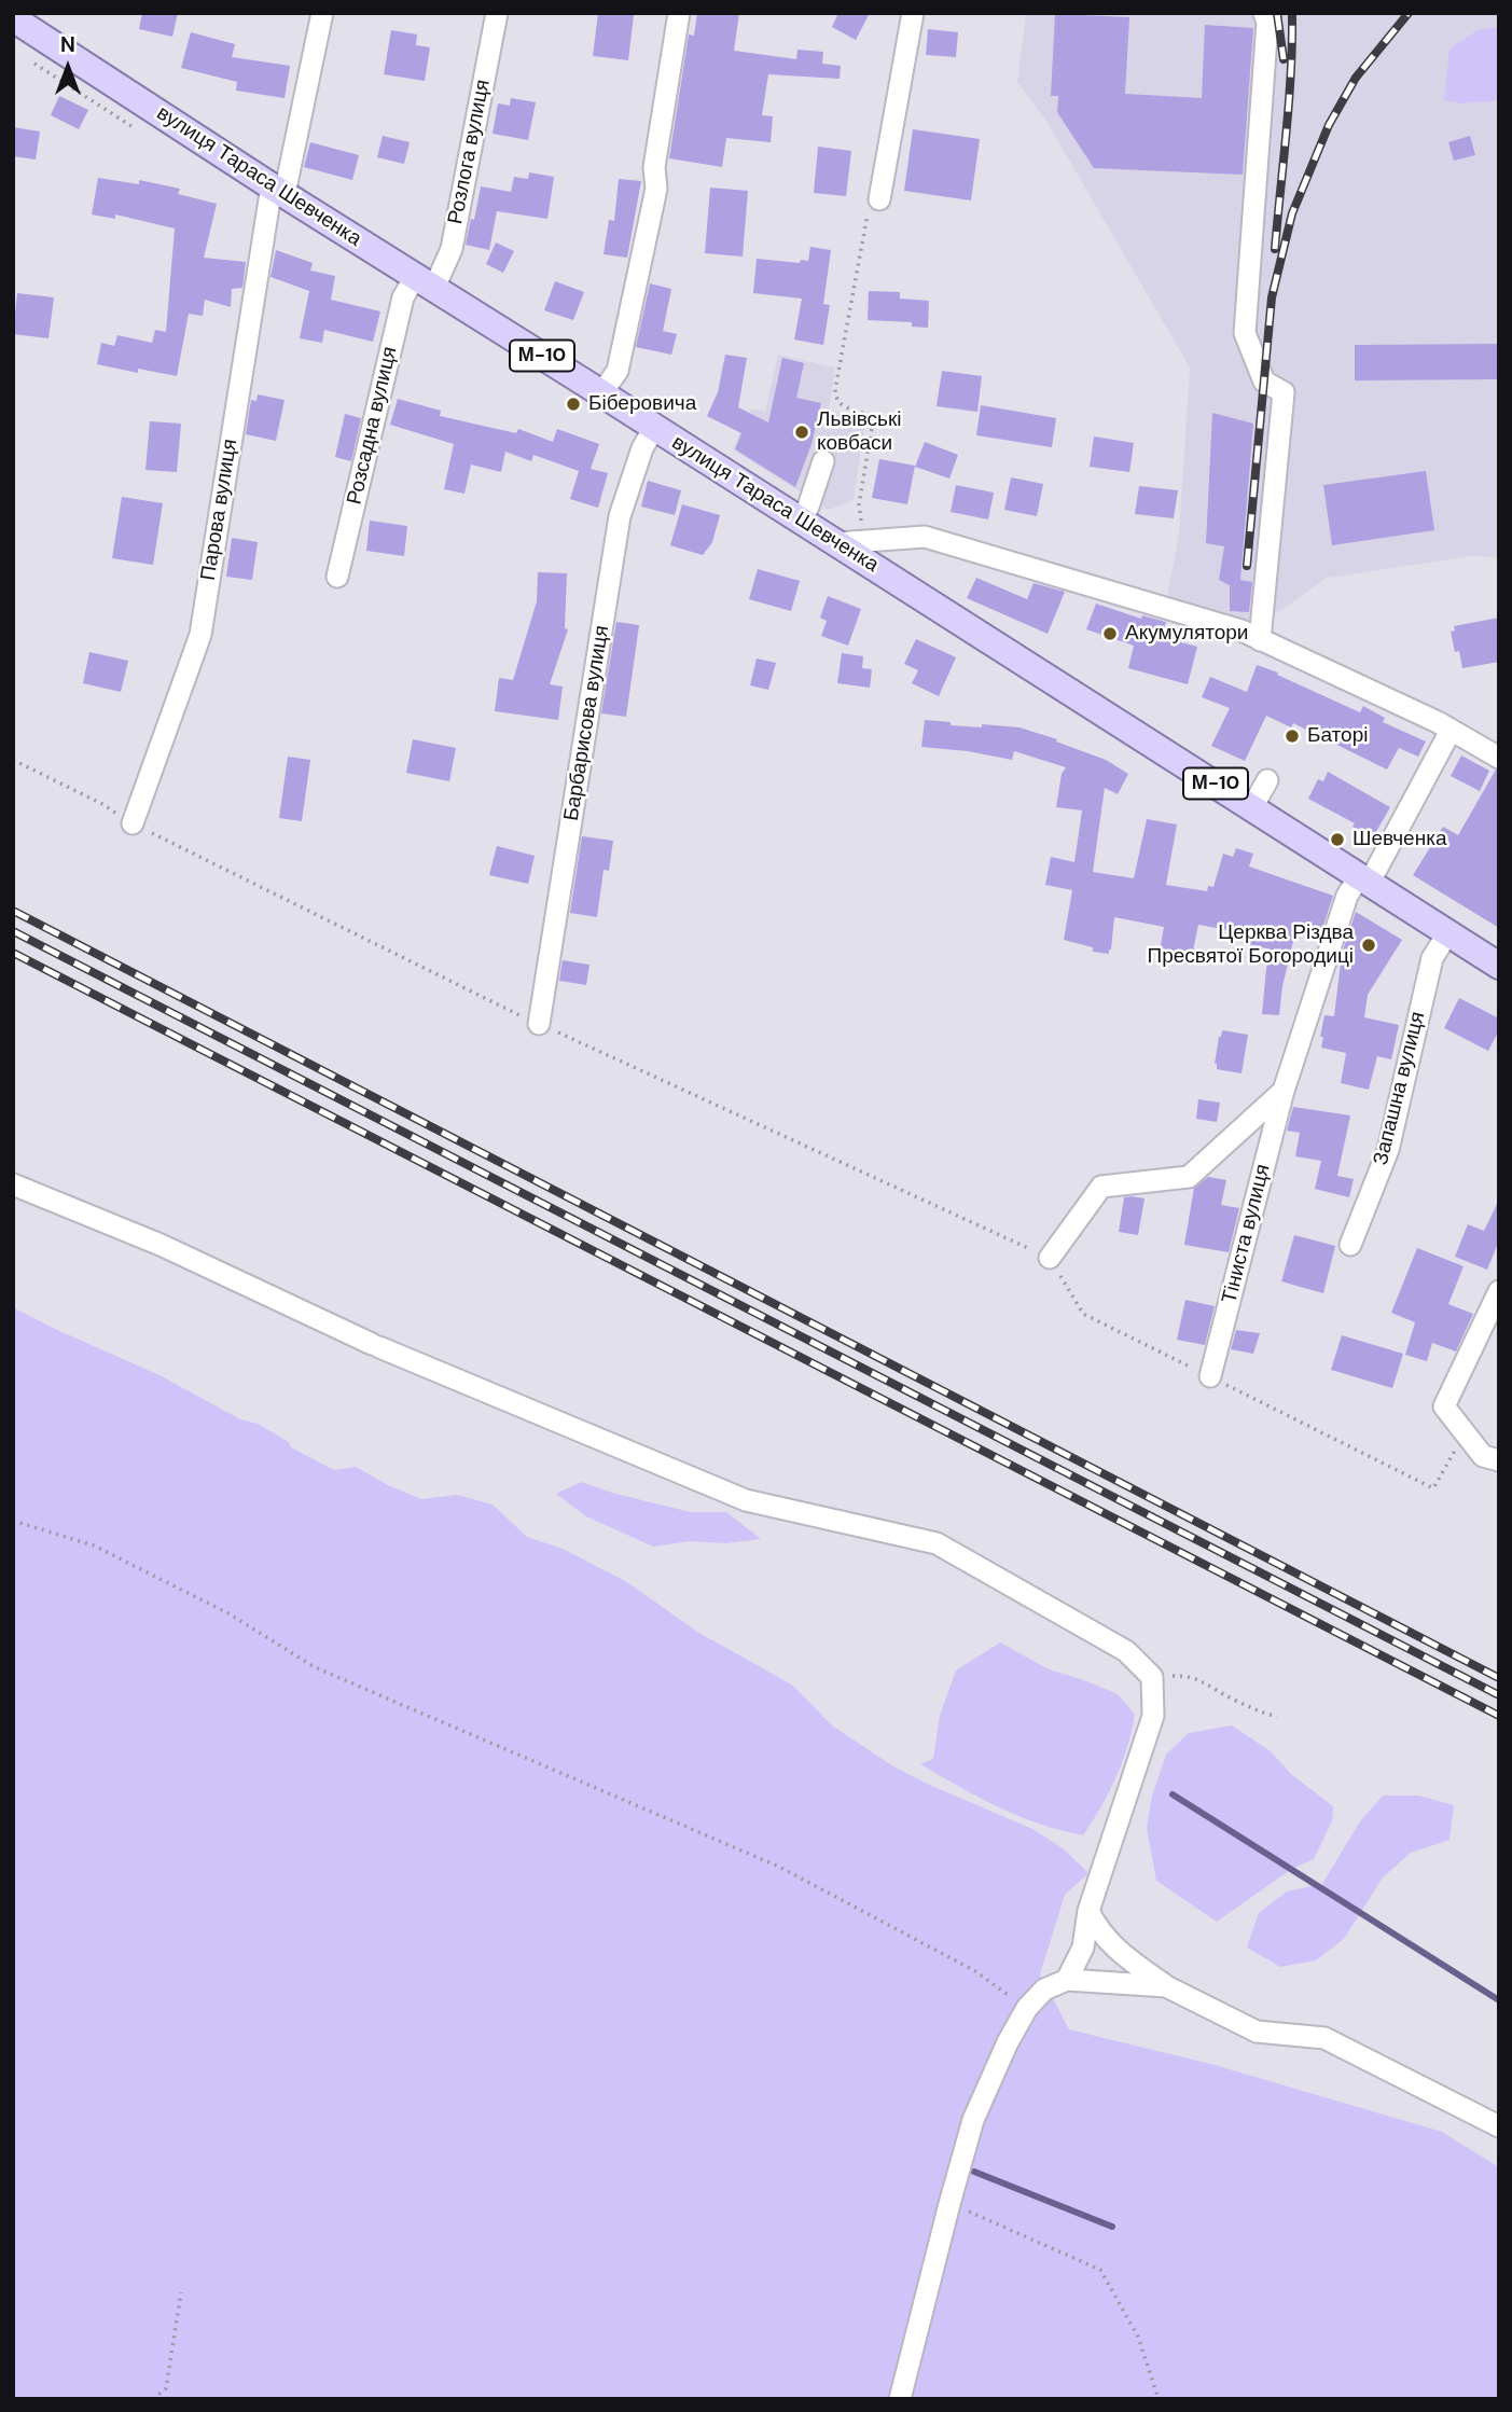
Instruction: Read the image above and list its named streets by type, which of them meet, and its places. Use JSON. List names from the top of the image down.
{
  "streets": {
    "main road": ["вулиця Тараса Шевченка", "М-10"],
    "street": [
      "Розлога вулиця",
      "Розсадна вулиця",
      "Парова вулиця",
      "Барбарисова вулиця",
      "Запашна вулиця",
      "Тіниста вулиця"
    ]
  },
  "crossings": [
    ["Розлога вулиця", "вулиця Тараса Шевченка"],
    ["Розлога вулиця", "Розсадна вулиця"],
    ["вулиця Тараса Шевченка", "Розсадна вулиця"],
    ["вулиця Тараса Шевченка", "Парова вулиця"],
    ["вулиця Тараса Шевченка", "Барбарисова вулиця"],
    ["вулиця Тараса Шевченка", "Запашна вулиця"],
    ["вулиця Тараса Шевченка", "Тіниста вулиця"]
  ],
  "places": [
    "Біберовича",
    "Львівські ковбаси",
    "Акумулятори",
    "Баторі",
    "Шевченка",
    "Церква Різдва Пресвятої Богородиці"
  ],
  "north": "top"
}
